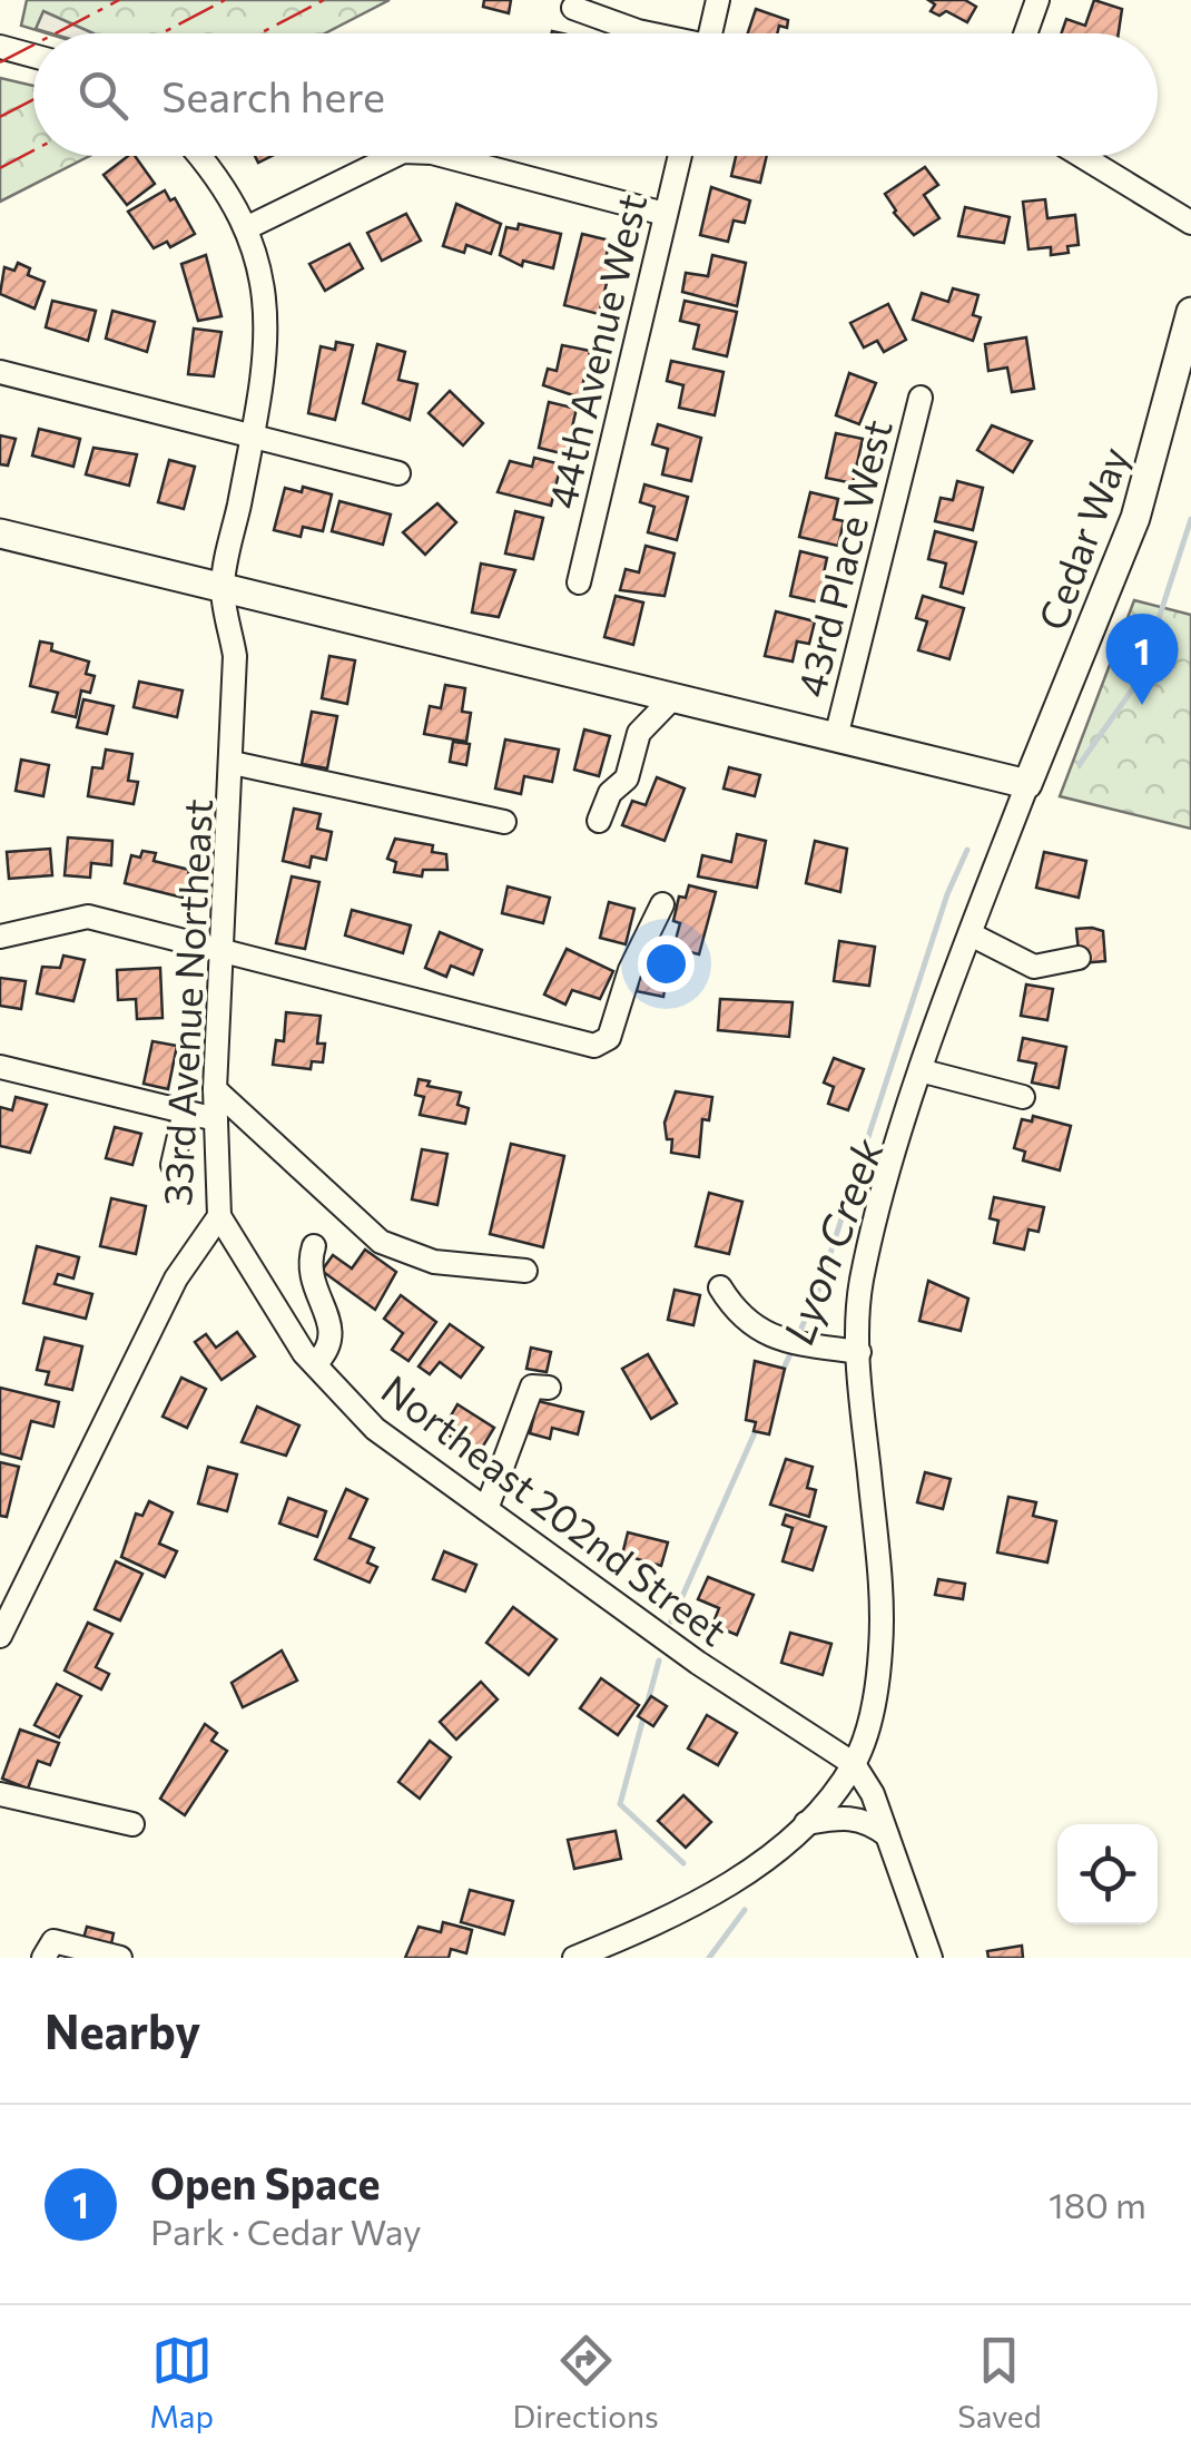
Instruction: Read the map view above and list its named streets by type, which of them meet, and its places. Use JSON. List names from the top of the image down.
{
  "streets": {
    "main road": ["Cedar Way"],
    "street": [
      "44th Avenue West",
      "43rd Place West",
      "33rd Avenue Northeast",
      "Northeast 202nd Street"
    ]
  },
  "crossings": [
    ["33rd Avenue Northeast", "Northeast 202nd Street"]
  ],
  "water": ["Lyon Creek"],
  "page": {
    "search": "Search here",
    "pins": "1",
    "heading": "Nearby",
    "list": [
      {
        "mark": "1",
        "name": "Open Space",
        "note": "Park · Cedar Way",
        "value": "180 m"
      }
    ],
    "nav": ["Map", "Directions", "Saved"]
  }
}
